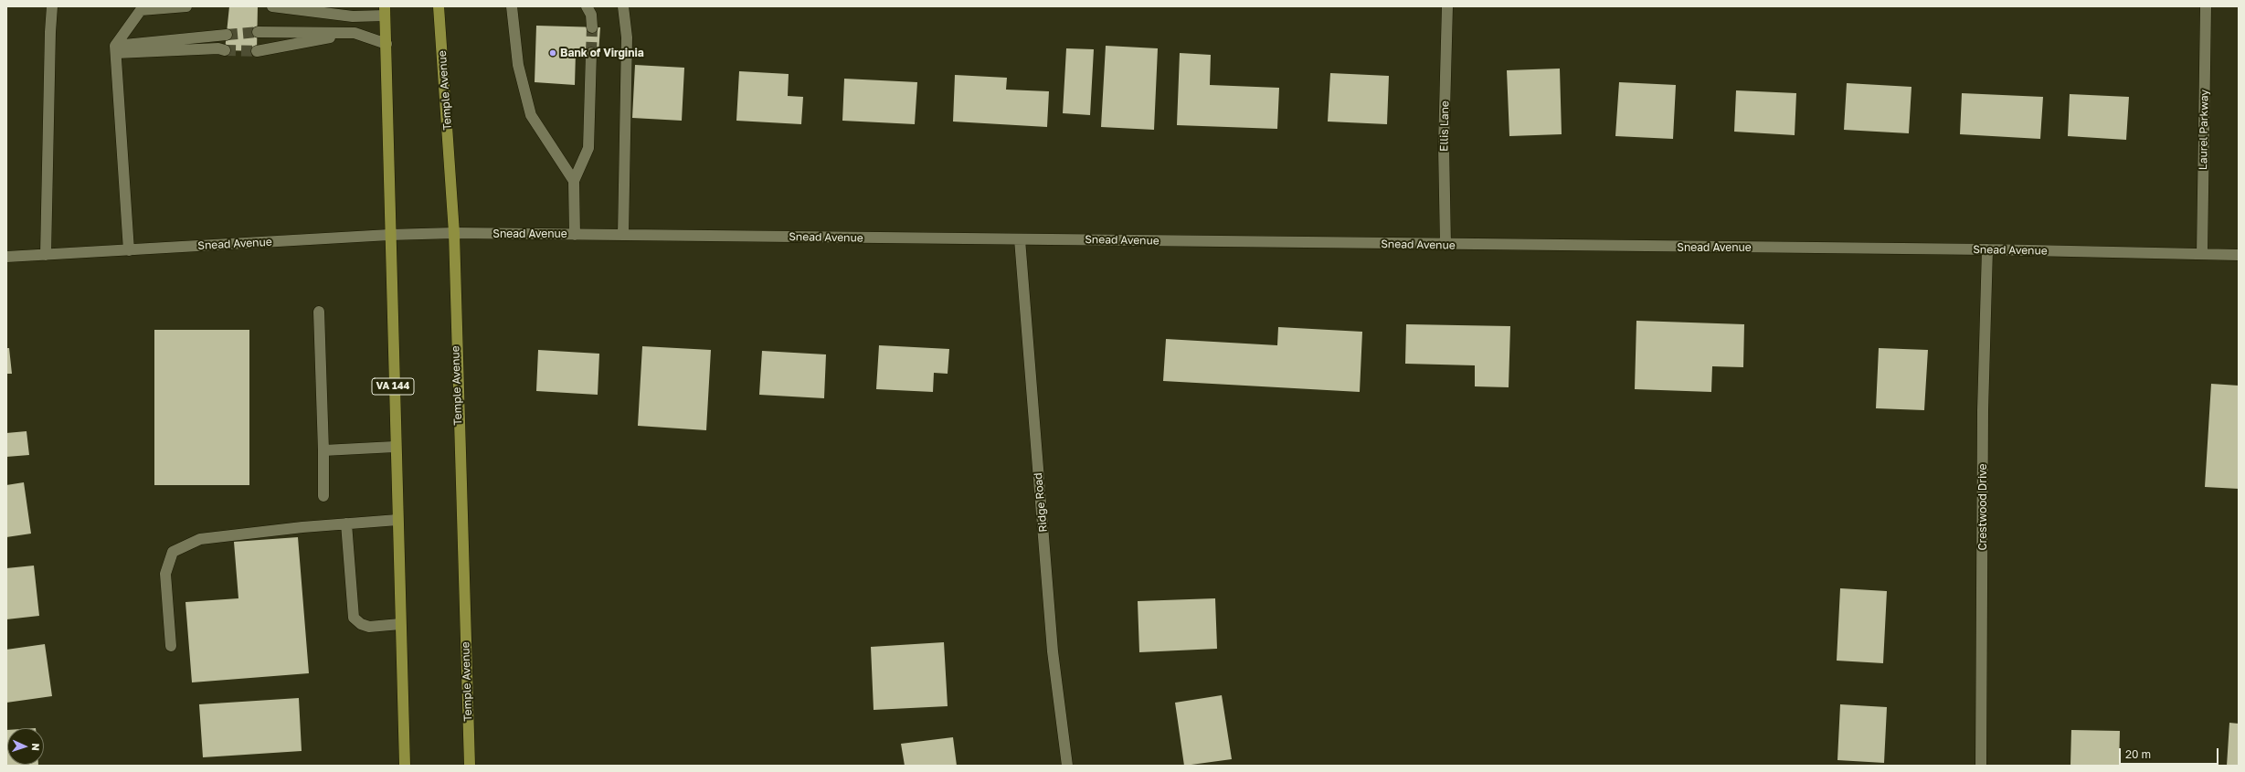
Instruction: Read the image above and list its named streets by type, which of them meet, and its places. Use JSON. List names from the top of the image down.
{
  "streets": {
    "main road": ["Temple Avenue", "VA 144"],
    "street": [
      "Ellis Lane",
      "Laurel Parkway",
      "Snead Avenue",
      "Ridge Road",
      "Crestwood Drive"
    ]
  },
  "crossings": [
    ["Temple Avenue", "Snead Avenue"],
    ["Ellis Lane", "Snead Avenue"],
    ["Laurel Parkway", "Snead Avenue"],
    ["Snead Avenue", "VA 144"],
    ["Snead Avenue", "Ridge Road"],
    ["Snead Avenue", "Crestwood Drive"]
  ],
  "places": ["Bank of Virginia"],
  "scale_bar": "20 m",
  "north": "right"
}
